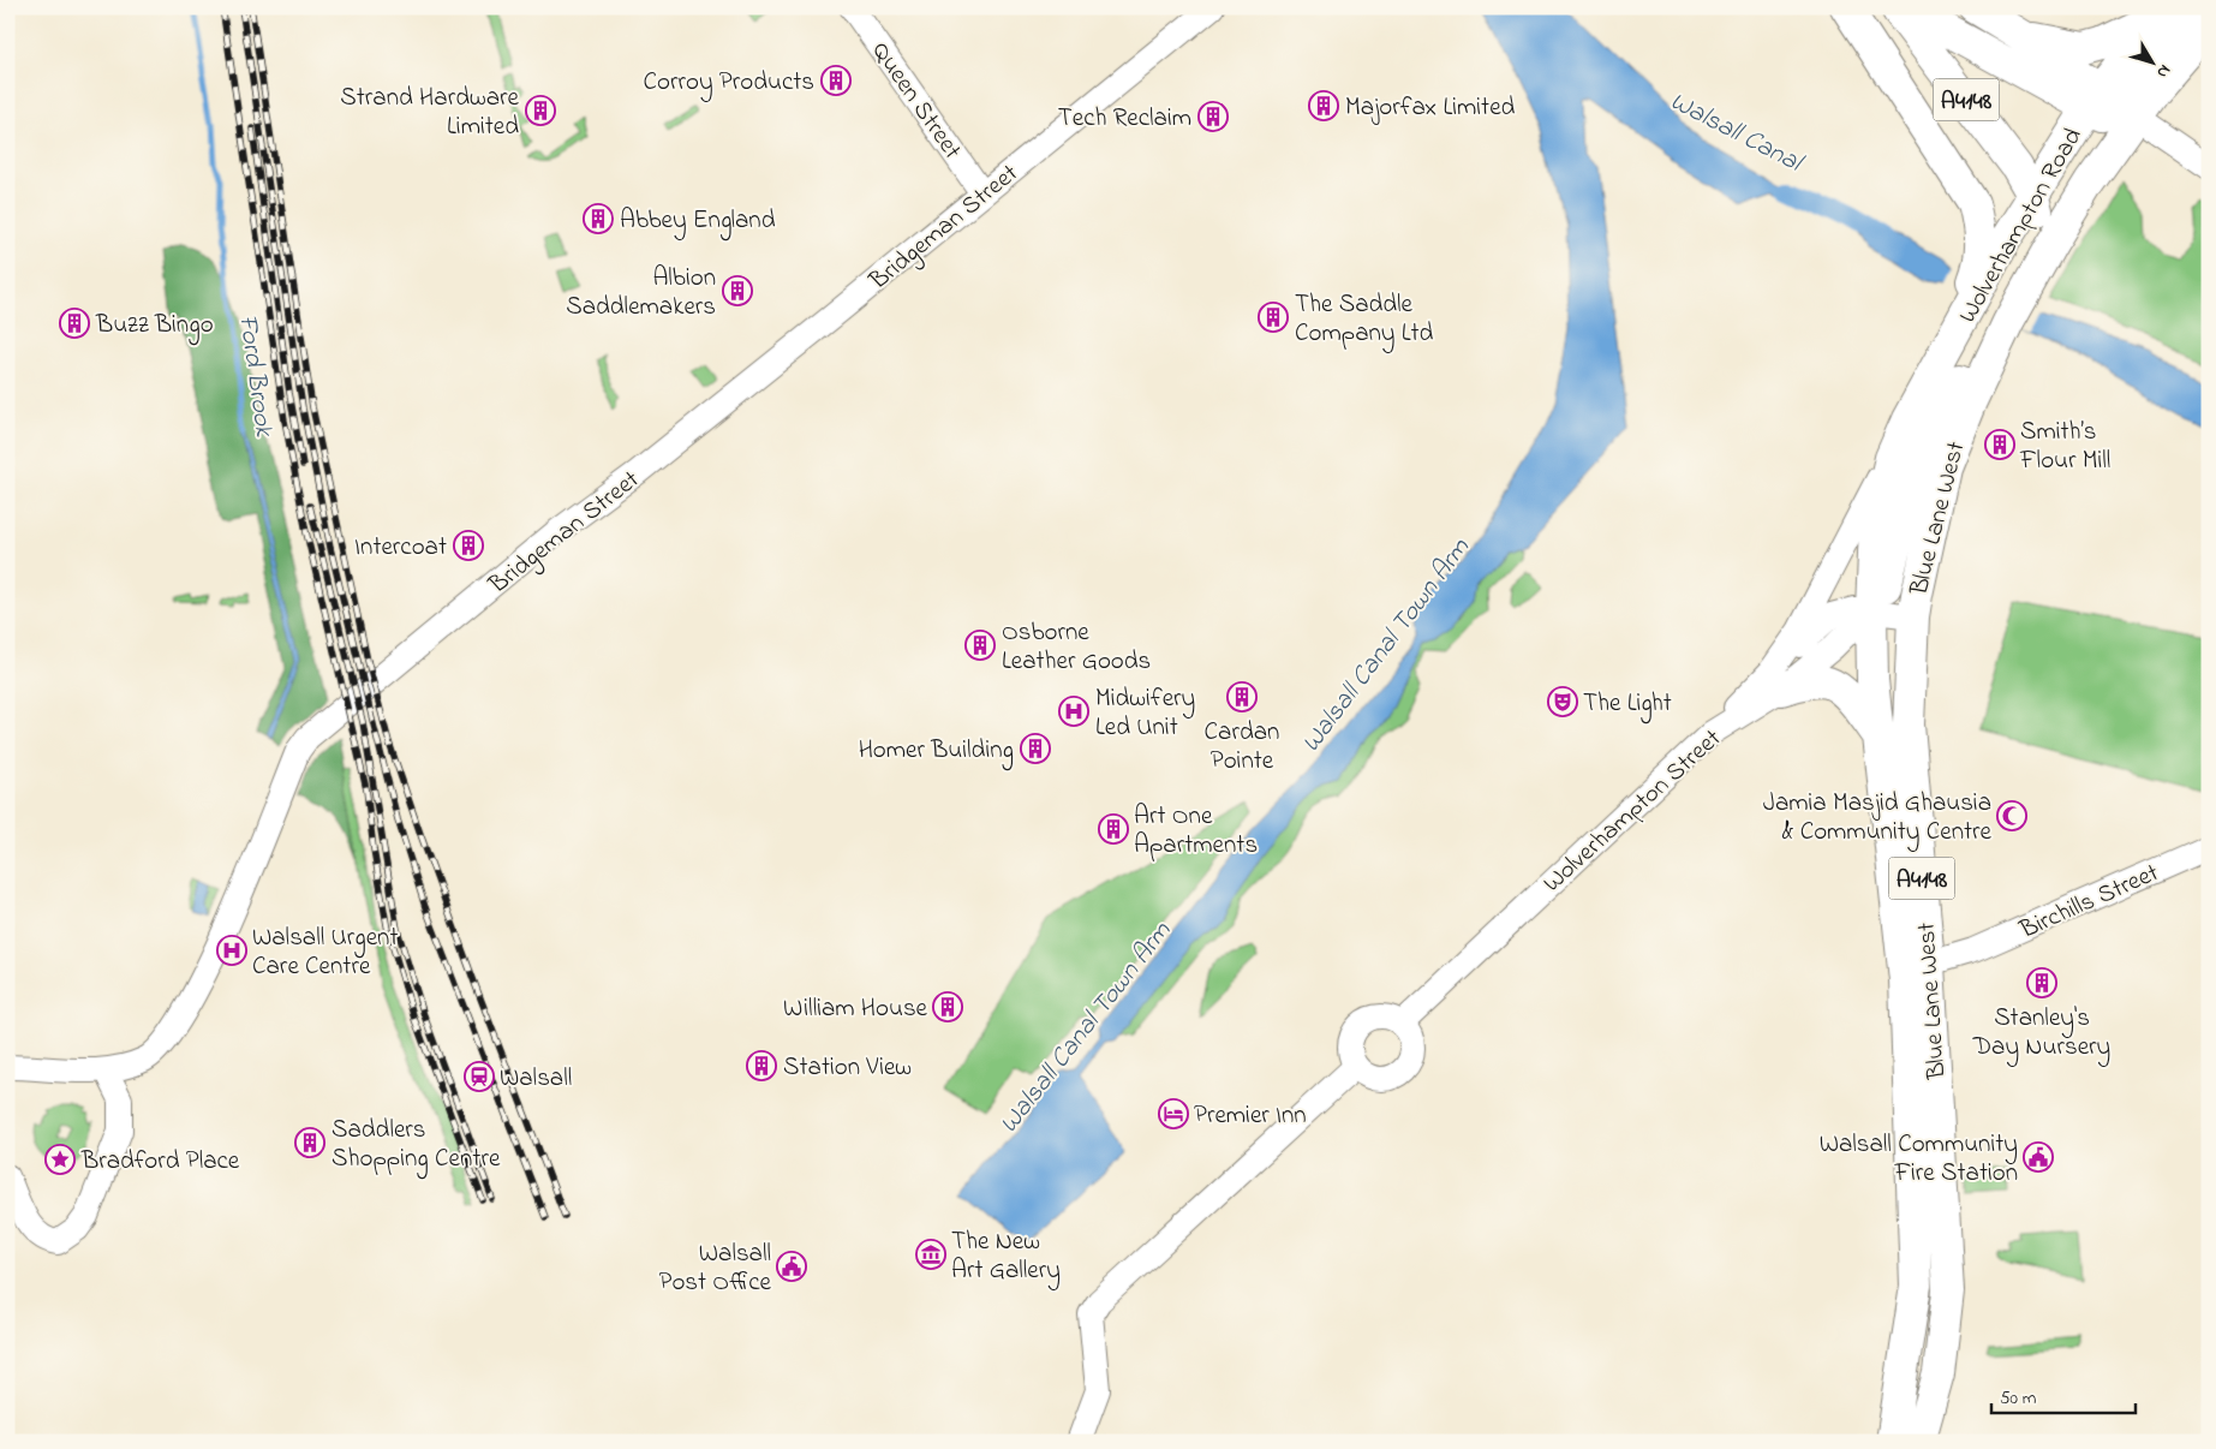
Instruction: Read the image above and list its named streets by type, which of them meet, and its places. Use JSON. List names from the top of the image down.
{
  "streets": {
    "highway": ["A4148", "Wolverhampton Road", "Blue Lane West"],
    "street": [
      "Queen Street",
      "Bridgeman Street",
      "Wolverhampton Street",
      "Birchills Street"
    ]
  },
  "crossings": [
    ["Queen Street", "Bridgeman Street"],
    ["A4148", "Wolverhampton Road"],
    ["A4148", "Blue Lane West"],
    ["A4148", "Wolverhampton Street"],
    ["Wolverhampton Road", "Blue Lane West"],
    ["Blue Lane West", "Wolverhampton Street"],
    ["Blue Lane West", "Birchills Street"]
  ],
  "water": ["Walsall Canal", "Ford Brook", "Walsall Canal Town Arm"],
  "places": {
    "building": [
      "Corroy Products",
      "Majorfax Limited",
      "Strand Hardware Limited",
      "Tech Reclaim",
      "Abbey England",
      "Albion Saddlemakers",
      "The Saddle Company Ltd",
      "Buzz Bingo",
      "Smith’s Flour Mill",
      "Intercoat",
      "Osborne Leather Goods",
      "Cardan Pointe",
      "Homer Building",
      "Art One Apartments",
      "Stanley's Day Nursery",
      "William House",
      "Station View",
      "Saddlers Shopping Centre"
    ],
    "theatre": ["The Light"],
    "hospital": ["Midwifery Led Unit", "Walsall Urgent Care Centre"],
    "mosque": ["Jamia Masjid Ghausia & Community Centre"],
    "station": ["Walsall"],
    "hotel": ["Premier Inn"],
    "public building": ["Walsall Community Fire Station", "Walsall Post Office"],
    "place": ["Bradford Place"],
    "museum": ["The New Art Gallery"]
  },
  "scale_bar": "50 m",
  "north": "bottom right"
}
